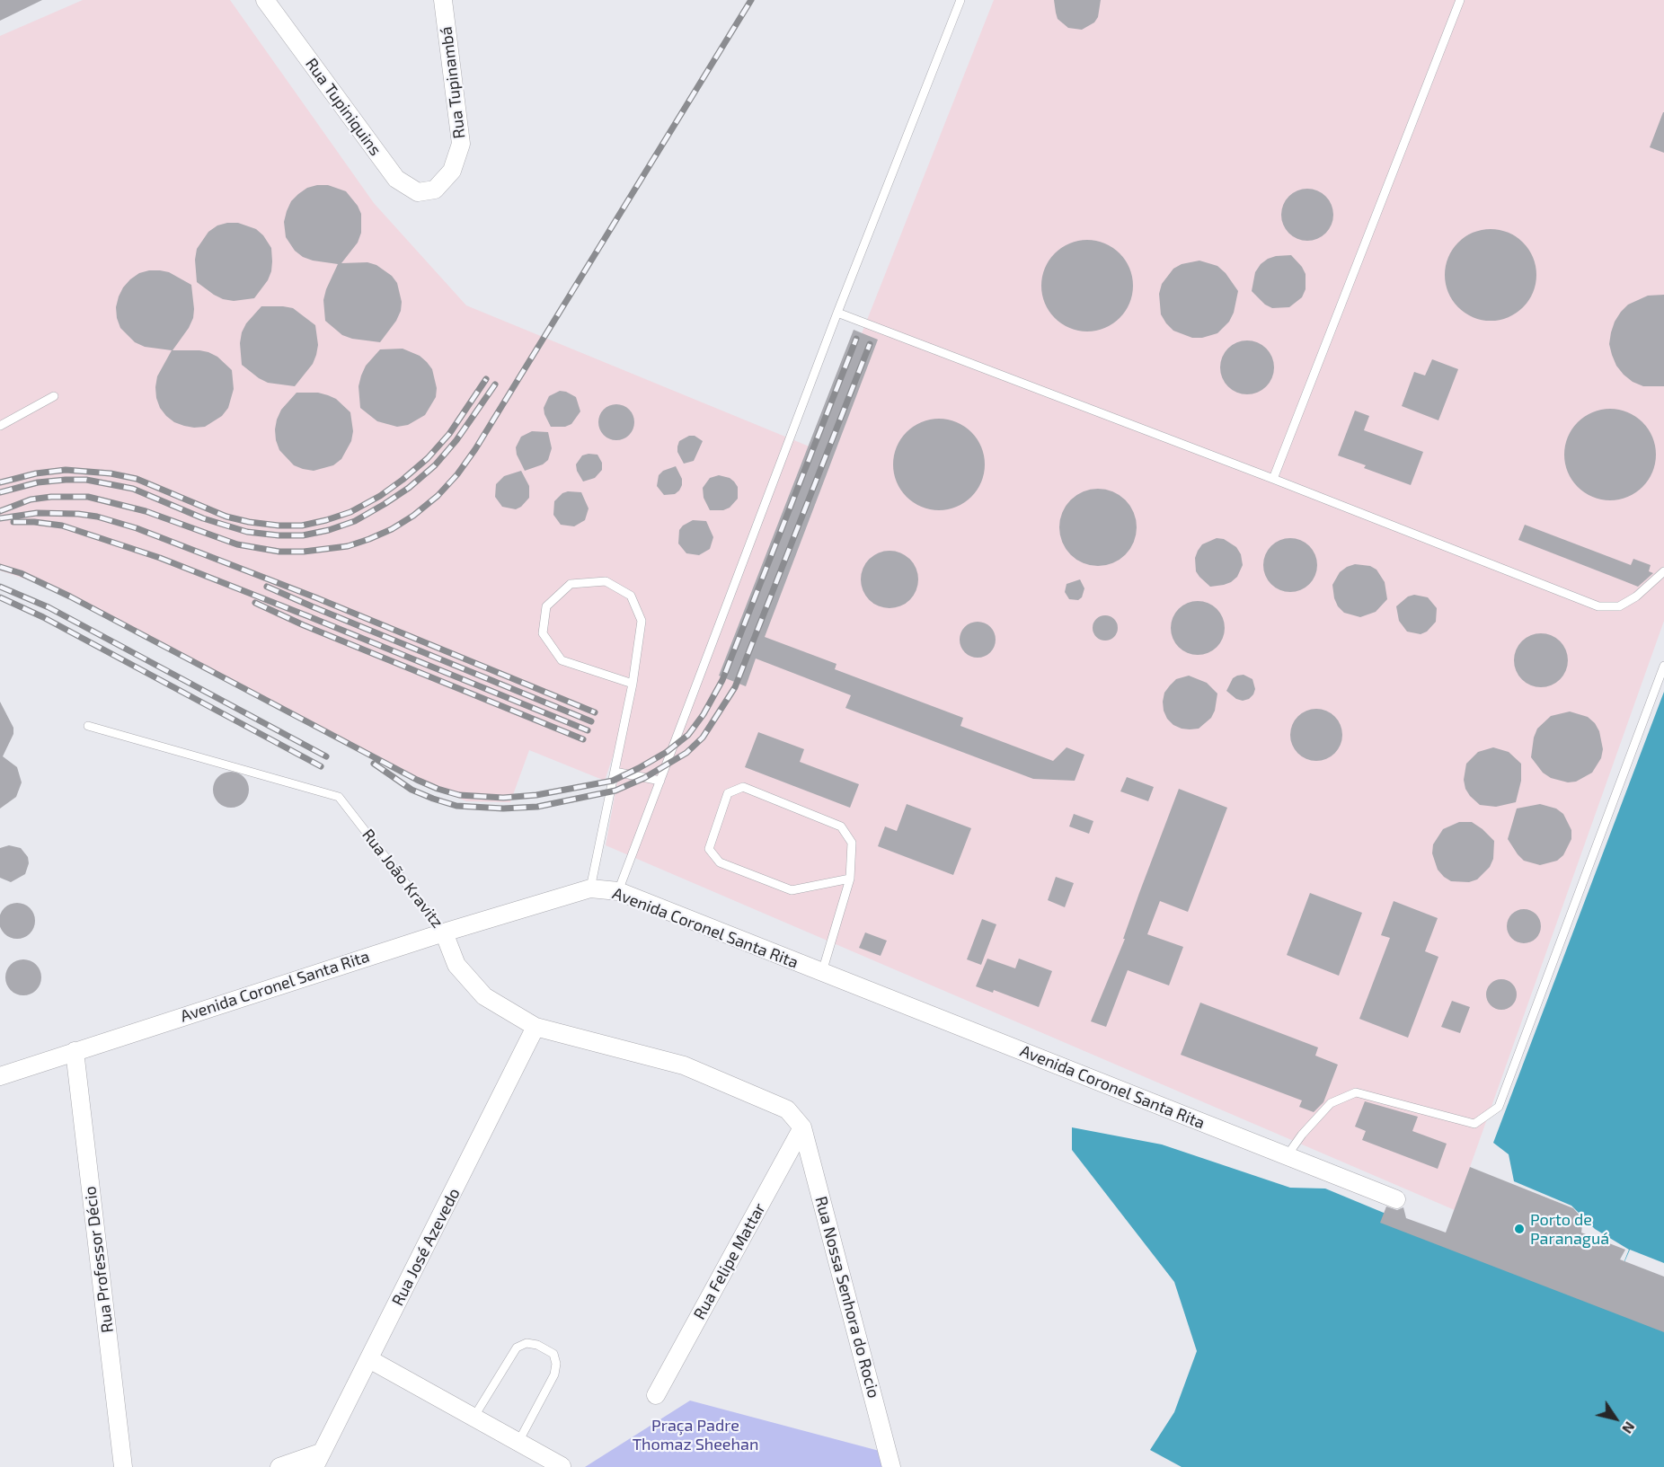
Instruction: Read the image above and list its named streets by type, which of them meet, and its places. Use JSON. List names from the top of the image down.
{
  "streets": {
    "street": [
      "Rua Tupinambá",
      "Rua Tupiniquins",
      "Rua João Kravitz",
      "Avenida Coronel Santa Rita",
      "Rua José Azevedo",
      "Rua Professor Décio",
      "Rua Felipe Mattar",
      "Rua Nossa Senhora do Rocio"
    ]
  },
  "crossings": [
    ["Rua Tupinambá", "Rua Tupiniquins"],
    ["Rua João Kravitz", "Avenida Coronel Santa Rita"],
    ["Rua João Kravitz", "Rua José Azevedo"],
    ["Rua João Kravitz", "Rua Felipe Mattar"],
    ["Rua João Kravitz", "Rua Nossa Senhora do Rocio"],
    ["Avenida Coronel Santa Rita", "Rua Professor Décio"],
    ["Rua Felipe Mattar", "Rua Nossa Senhora do Rocio"]
  ],
  "parks": ["Praça Padre Thomaz Sheehan"],
  "places": ["Porto de Paranaguá"],
  "north": "bottom right"
}
